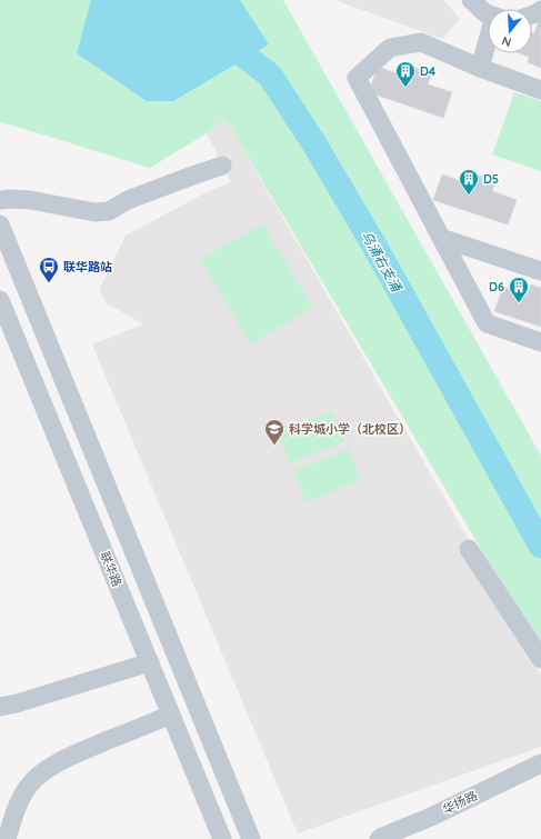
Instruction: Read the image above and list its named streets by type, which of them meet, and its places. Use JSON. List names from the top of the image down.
{
  "streets": {
    "street": ["联华路", "华扬路"]
  },
  "water": ["乌涌右支涌"],
  "places": {
    "building": ["D4", "D5", "D6"],
    "bus stop": ["联华路站"],
    "school or university": ["科学城小学（北校区）"]
  },
  "north": "bottom"
}
